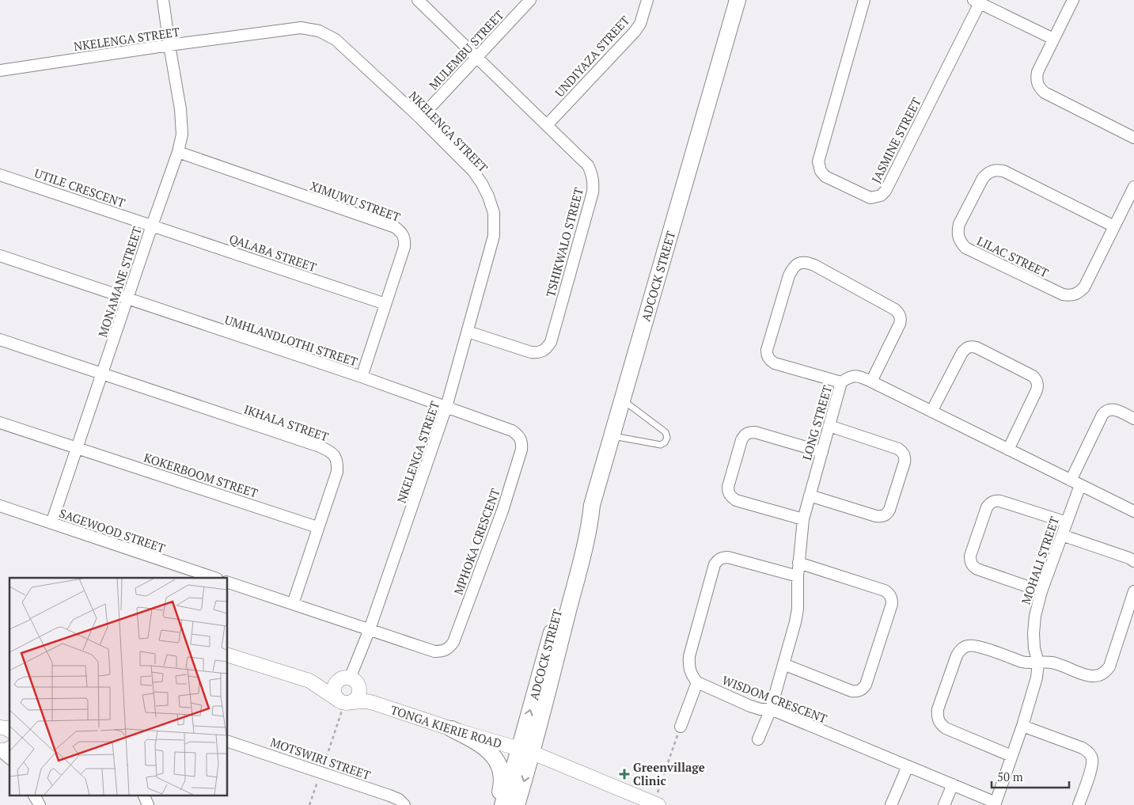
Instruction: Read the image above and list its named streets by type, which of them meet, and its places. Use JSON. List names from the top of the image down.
{
  "streets": {
    "main road": ["ADCOCK STREET"],
    "street": [
      "NKELENGA STREET",
      "MULEMBU STREET",
      "UNDIYAZA STREET",
      "JASMINE STREET",
      "UTILE CRESCENT",
      "XIMUWU STREET",
      "TSHIKWALO STREET",
      "QALABA STREET",
      "LILAC STREET",
      "MONAMANE STREET",
      "UMHLANDLOTHI STREET",
      "IKHALA STREET",
      "LONG STREET",
      "KOKERBOOM STREET",
      "SAGEWOOD STREET",
      "MPHOKA CRESCENT",
      "MOHALI STREET",
      "WISDOM CRESCENT",
      "TONGA KIERIE ROAD",
      "MOTSWIRI STREET"
    ]
  },
  "crossings": [
    ["NKELENGA STREET", "MULEMBU STREET"],
    ["NKELENGA STREET", "TSHIKWALO STREET"],
    ["NKELENGA STREET", "MONAMANE STREET"],
    ["NKELENGA STREET", "UMHLANDLOTHI STREET"],
    ["NKELENGA STREET", "MPHOKA CRESCENT"],
    ["NKELENGA STREET", "TONGA KIERIE ROAD"],
    ["MULEMBU STREET", "TSHIKWALO STREET"],
    ["UNDIYAZA STREET", "TSHIKWALO STREET"],
    ["UTILE CRESCENT", "QALABA STREET"],
    ["UTILE CRESCENT", "MONAMANE STREET"],
    ["XIMUWU STREET", "QALABA STREET"],
    ["XIMUWU STREET", "MONAMANE STREET"],
    ["XIMUWU STREET", "UMHLANDLOTHI STREET"],
    ["QALABA STREET", "MONAMANE STREET"],
    ["ADCOCK STREET", "TONGA KIERIE ROAD"],
    ["MONAMANE STREET", "UMHLANDLOTHI STREET"],
    ["MONAMANE STREET", "IKHALA STREET"],
    ["MONAMANE STREET", "KOKERBOOM STREET"],
    ["MONAMANE STREET", "SAGEWOOD STREET"],
    ["UMHLANDLOTHI STREET", "MPHOKA CRESCENT"],
    ["IKHALA STREET", "KOKERBOOM STREET"],
    ["LONG STREET", "MOHALI STREET"],
    ["LONG STREET", "WISDOM CRESCENT"],
    ["MOHALI STREET", "WISDOM CRESCENT"]
  ],
  "places": {
    "health": ["Greenvillage Clinic"]
  },
  "scale_bar": "50 m"
}
